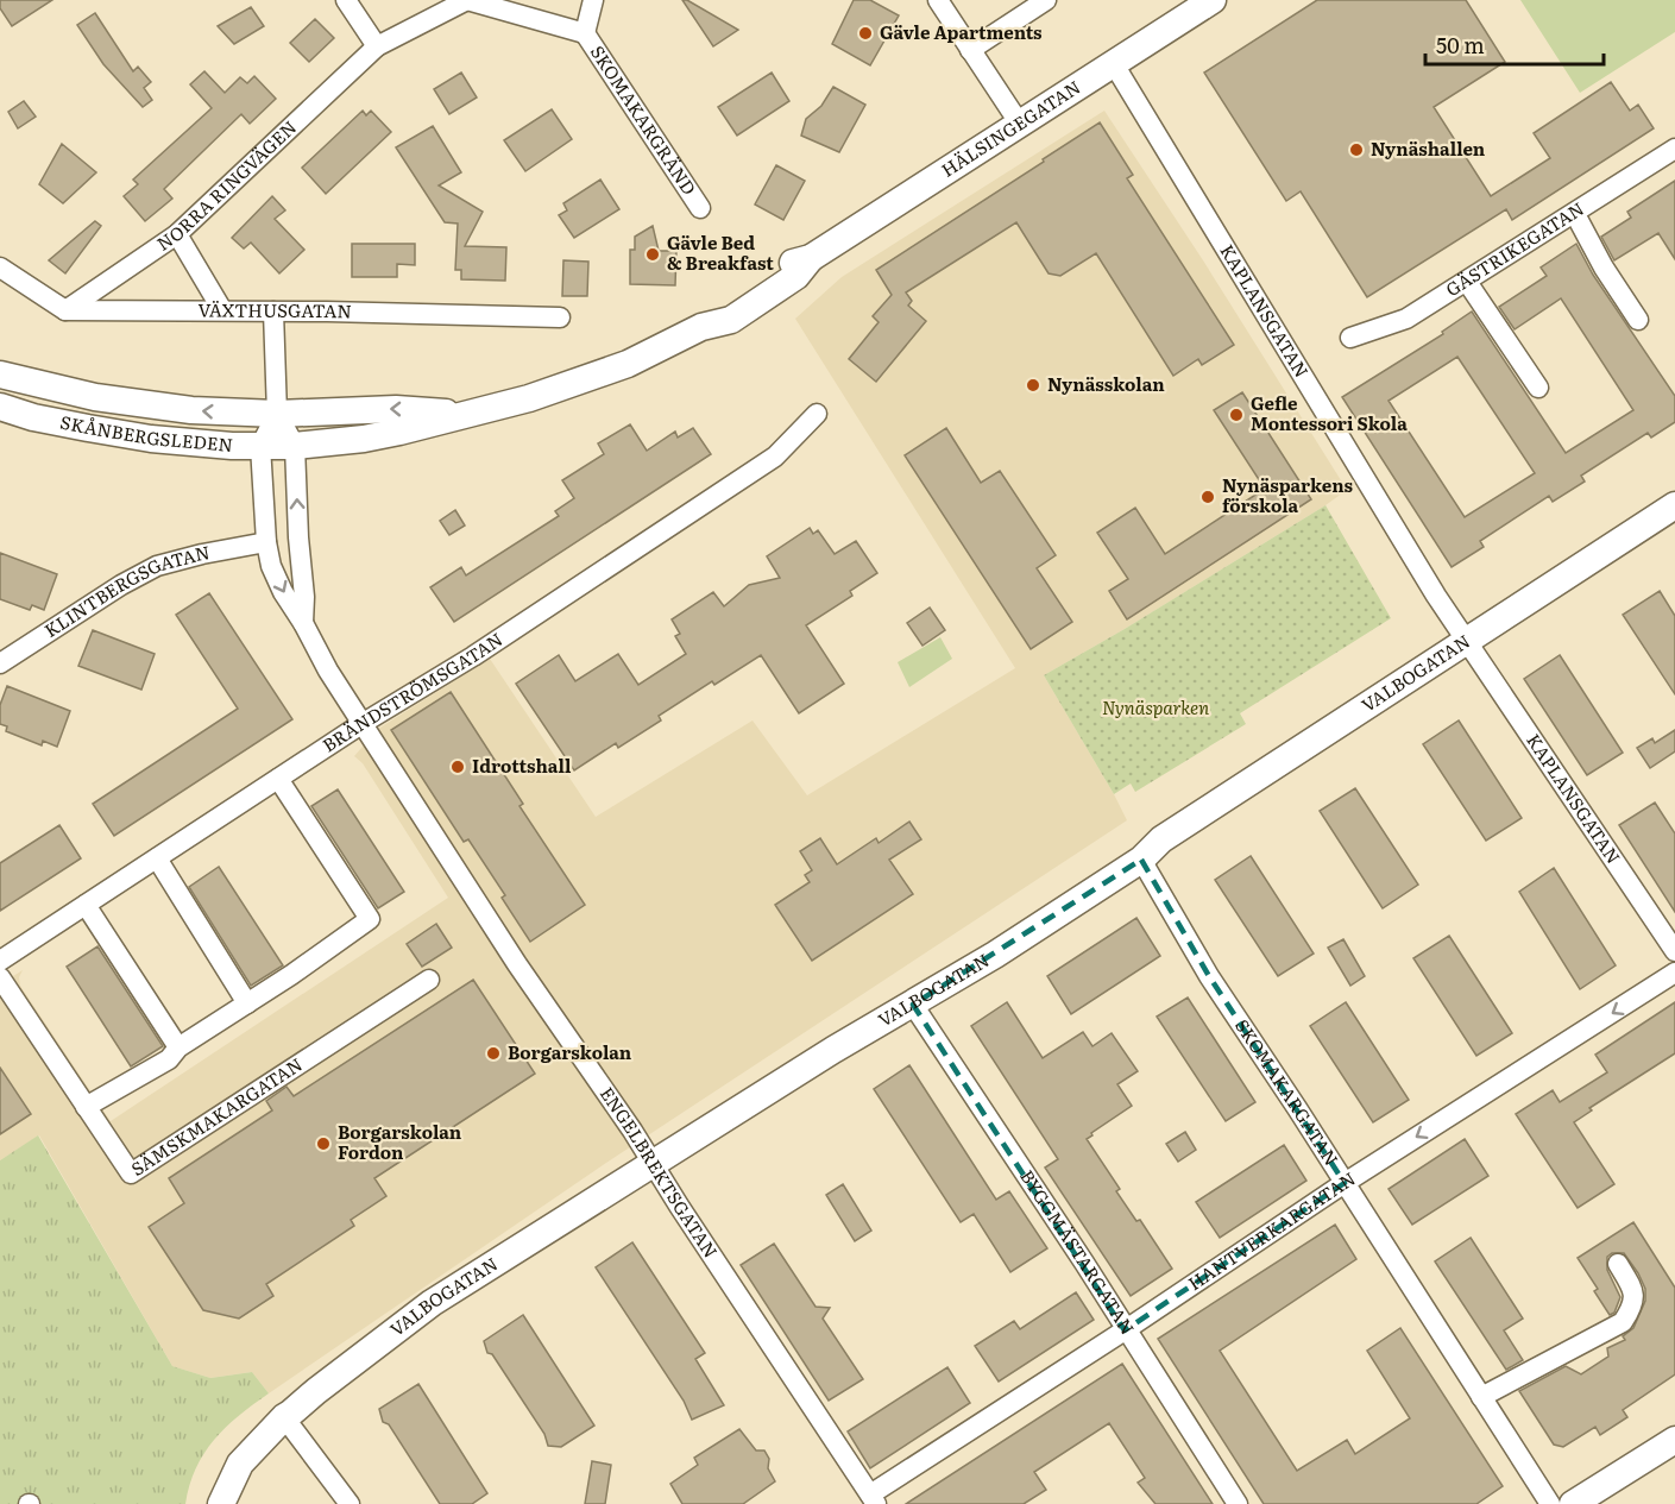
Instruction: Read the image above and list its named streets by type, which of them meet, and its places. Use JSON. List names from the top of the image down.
{
  "streets": {
    "street": [
      "SKOMAKARGRÄND",
      "HÄLSINGEGATAN",
      "NORRA RINGVÄGEN",
      "GÄSTRIKEGATAN",
      "VÄXTHUSGATAN",
      "KAPLANSGATAN",
      "SKÅNBERGSLEDEN",
      "KLINTBERGSGATAN",
      "VALBOGATAN",
      "BRÄNDSTRÖMSGATAN",
      "SKOMAKARGATAN",
      "SÄMSKMAKARGATAN",
      "ENGELBREKTSGATAN",
      "HANTVERKARGATAN",
      "BYGGMÄSTARGATAN"
    ]
  },
  "crossings": [
    ["HÄLSINGEGATAN", "KAPLANSGATAN"],
    ["HÄLSINGEGATAN", "SKÅNBERGSLEDEN"],
    ["HÄLSINGEGATAN", "ENGELBREKTSGATAN"],
    ["NORRA RINGVÄGEN", "VÄXTHUSGATAN"],
    ["KAPLANSGATAN", "VALBOGATAN"],
    ["SKÅNBERGSLEDEN", "ENGELBREKTSGATAN"],
    ["KLINTBERGSGATAN", "ENGELBREKTSGATAN"],
    ["VALBOGATAN", "SKOMAKARGATAN"],
    ["VALBOGATAN", "ENGELBREKTSGATAN"],
    ["VALBOGATAN", "BYGGMÄSTARGATAN"],
    ["BRÄNDSTRÖMSGATAN", "ENGELBREKTSGATAN"],
    ["SKOMAKARGATAN", "HANTVERKARGATAN"],
    ["ENGELBREKTSGATAN", "HANTVERKARGATAN"],
    ["HANTVERKARGATAN", "BYGGMÄSTARGATAN"]
  ],
  "one_way": ["HANTVERKARGATAN"],
  "parks": ["Nynäsparken"],
  "places": [
    "Gävle Apartments",
    "Nynäshallen",
    "Gävle Bed & Breakfast",
    "Nynässkolan",
    "Gefle Montessori Skola",
    "Nynäsparkens förskola",
    "Idrottshall",
    "Borgarskolan",
    "Borgarskolan Fordon"
  ],
  "scale_bar": "50 m"
}
